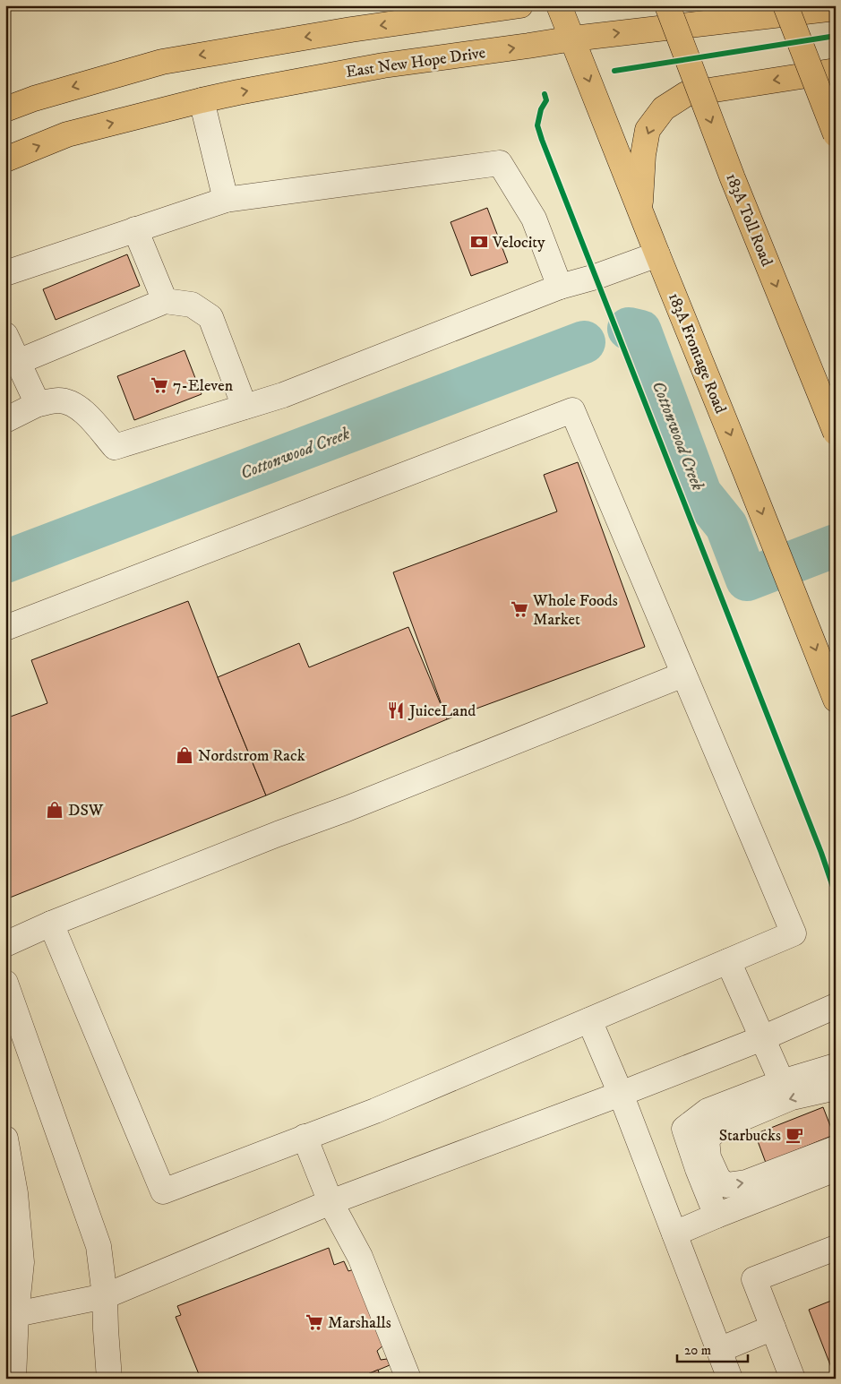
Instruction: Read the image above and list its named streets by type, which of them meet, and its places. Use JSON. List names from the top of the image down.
{
  "streets": {
    "main road": ["East New Hope Drive", "183A Toll Road", "183A Frontage Road"]
  },
  "crossings": [
    ["East New Hope Drive", "183A Frontage Road"]
  ],
  "one_way": ["183A Frontage Road"],
  "water": ["Cottonwood Creek"],
  "places": {
    "bank": ["Velocity"],
    "supermarket": ["7-Eleven", "Whole Foods Market", "Marshalls"],
    "restaurant": ["JuiceLand"],
    "shop": ["Nordstrom Rack", "DSW"],
    "cafe": ["Starbucks"]
  },
  "scale_bar": "20 m"
}
